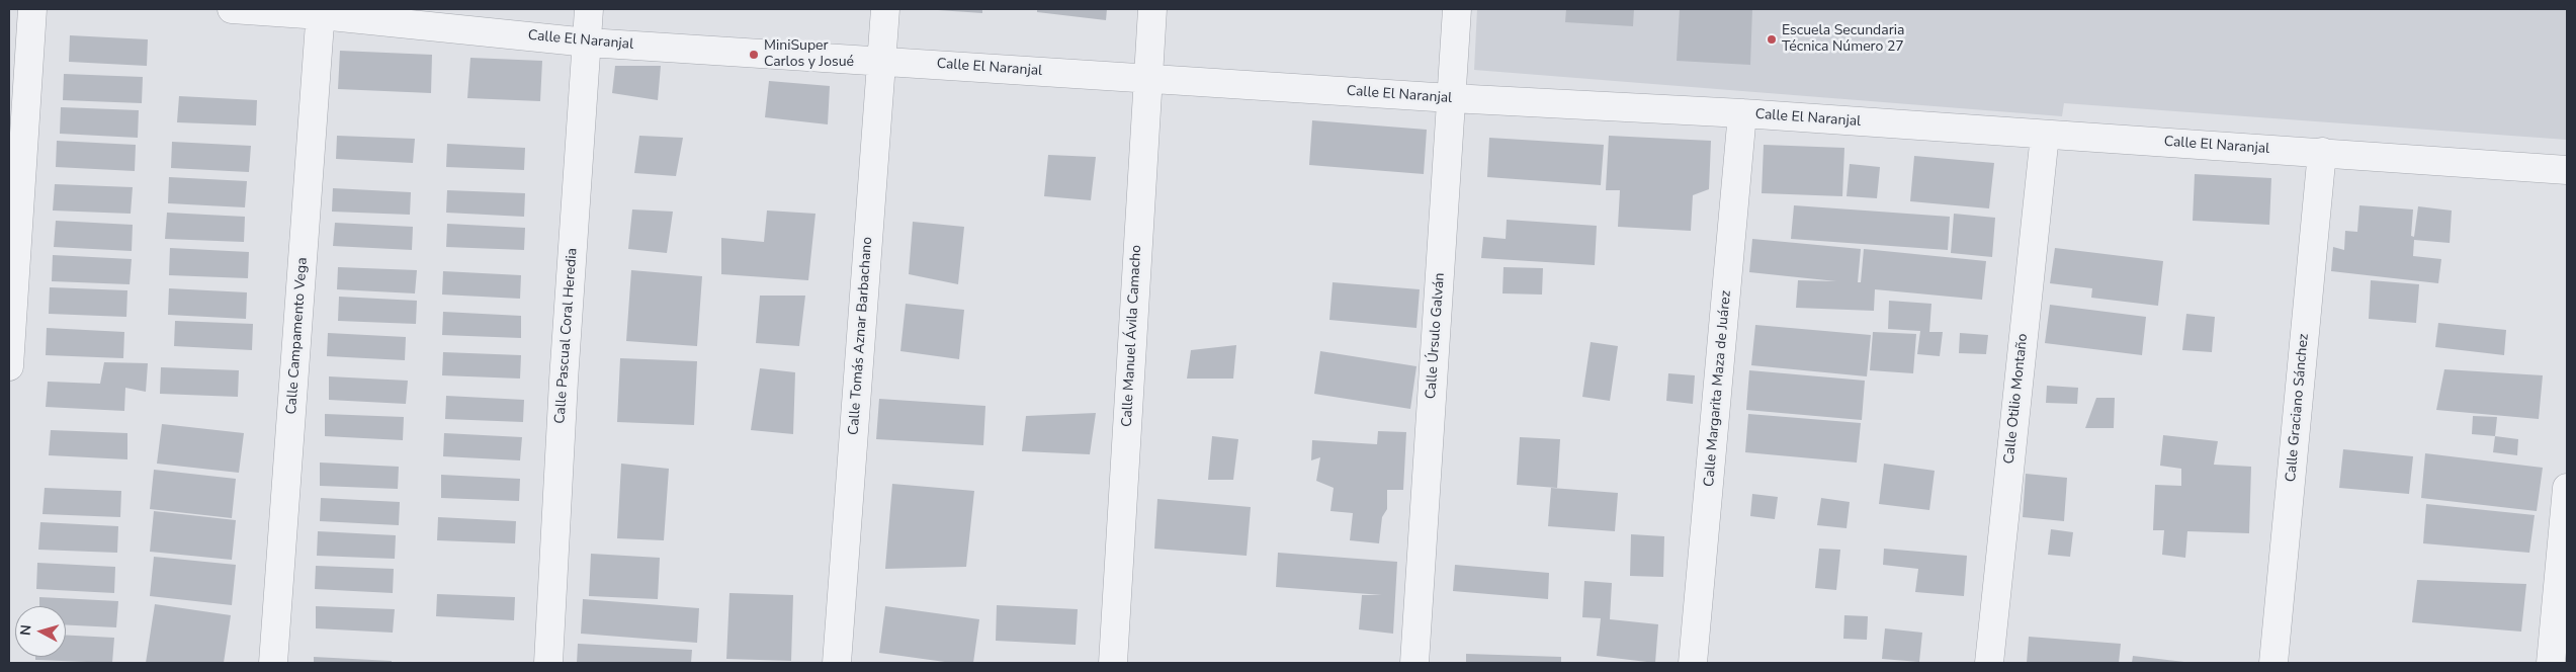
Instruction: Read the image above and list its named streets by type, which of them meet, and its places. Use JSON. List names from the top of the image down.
{
  "streets": {
    "street": [
      "Calle El Naranjal",
      "Calle Campamento Vega",
      "Calle Pascual Coral Heredia",
      "Calle Tomás Aznar Barbachano",
      "Calle Manuel Ávila Camacho",
      "Calle Úrsulo Galván",
      "Calle Margarita Maza de Juárez",
      "Calle Otilio Montaño",
      "Calle Graciano Sánchez"
    ]
  },
  "crossings": [
    ["Calle El Naranjal", "Calle Campamento Vega"],
    ["Calle El Naranjal", "Calle Pascual Coral Heredia"],
    ["Calle El Naranjal", "Calle Tomás Aznar Barbachano"],
    ["Calle El Naranjal", "Calle Manuel Ávila Camacho"],
    ["Calle El Naranjal", "Calle Úrsulo Galván"],
    ["Calle El Naranjal", "Calle Margarita Maza de Juárez"],
    ["Calle El Naranjal", "Calle Otilio Montaño"],
    ["Calle El Naranjal", "Calle Graciano Sánchez"]
  ],
  "places": ["Escuela Secundaria Técnica Número 27", "MiniSuper Carlos y Josué"],
  "north": "left"
}
